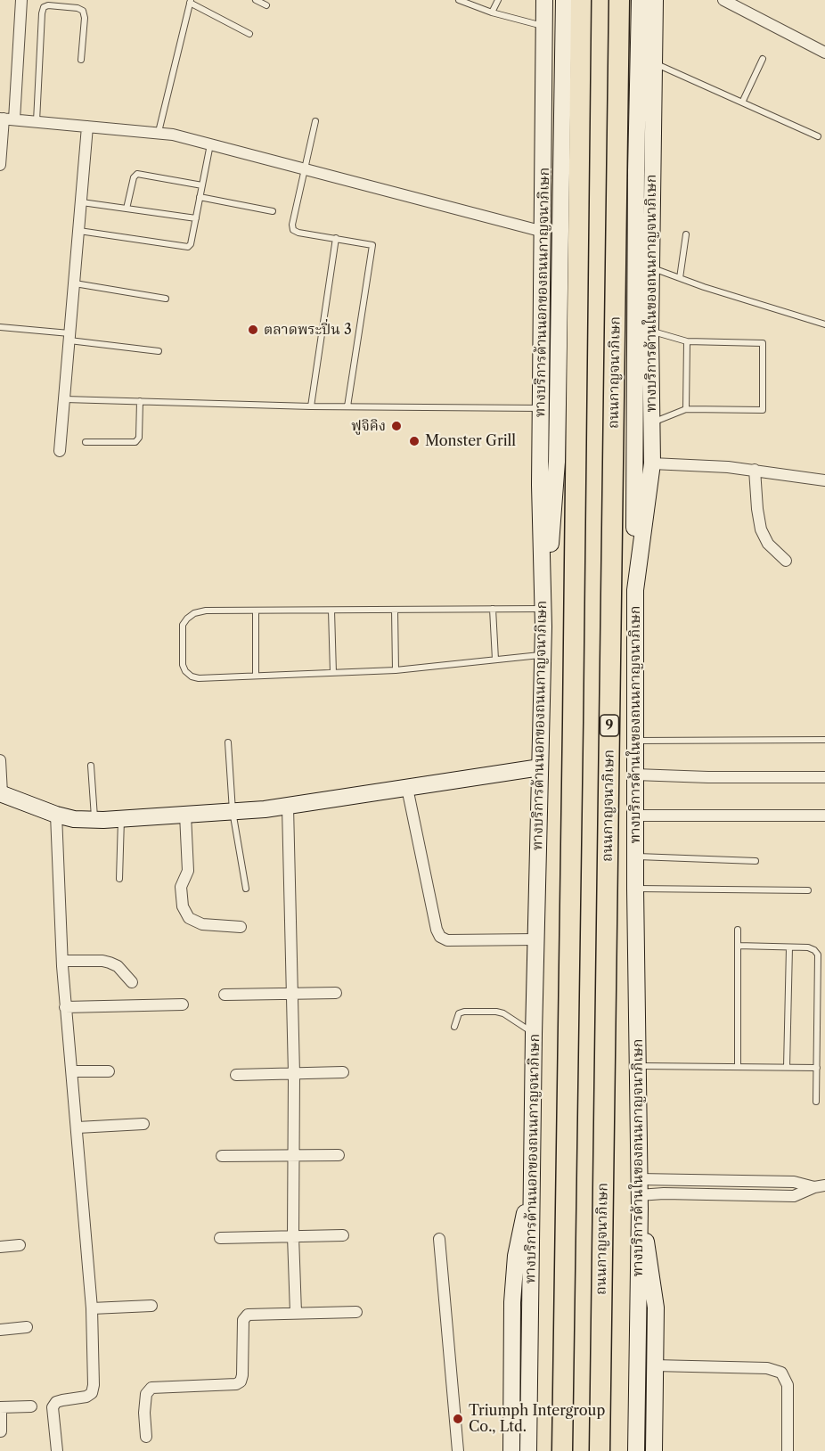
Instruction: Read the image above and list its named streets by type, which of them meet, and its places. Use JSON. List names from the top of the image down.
{
  "streets": {
    "highway": ["ถนนกาญจนาภิเษก", "9"],
    "main road": ["ทางบริการด้านนอกของถนนกาญจนาภิเษก", "ทางบริการด้านในของถนนกาญจนาภิเษก"]
  },
  "places": [
    "ตลาดพระปิ่น 3",
    "ฟูจิคิง",
    "Monster Grill",
    "Triumph Intergroup Co., Ltd."
  ]
}
